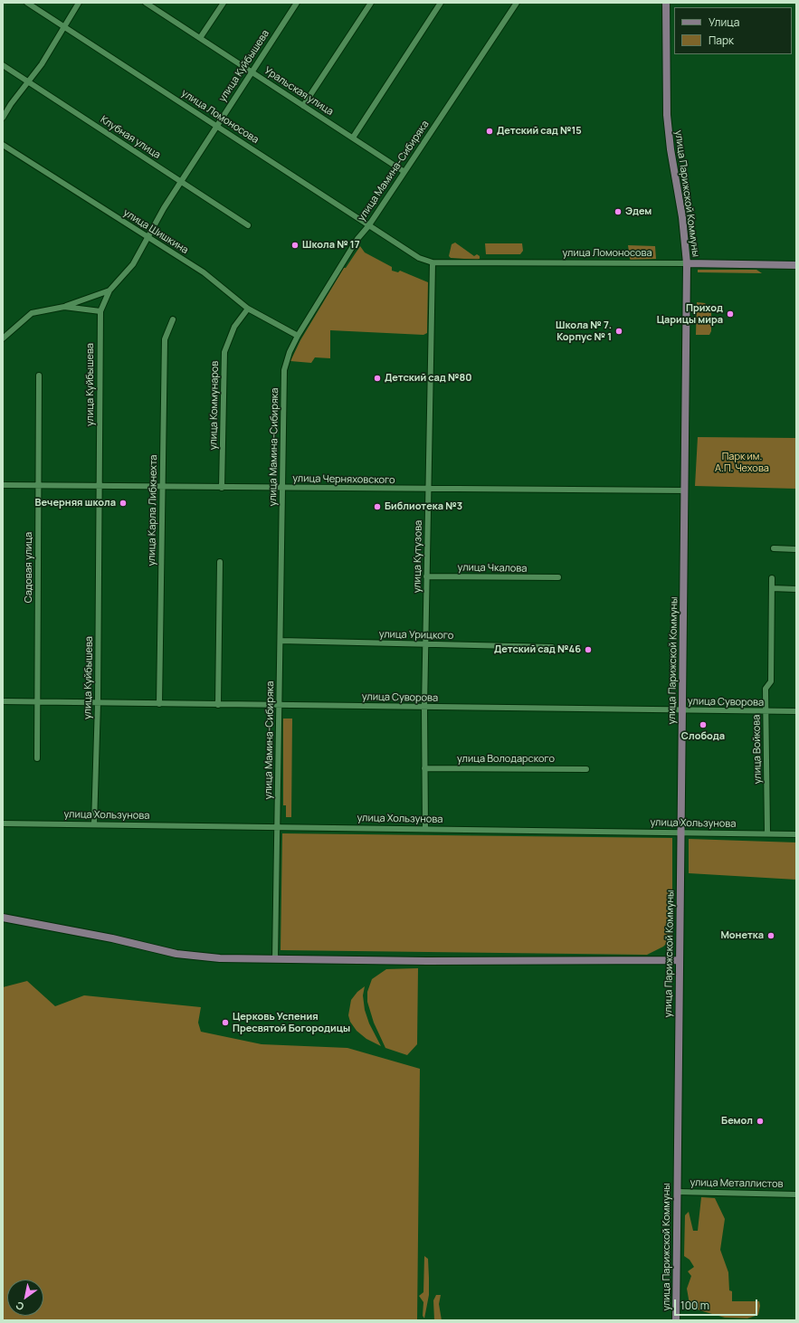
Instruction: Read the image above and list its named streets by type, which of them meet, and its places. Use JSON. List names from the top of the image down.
{
  "streets": {
    "main road": ["улица Ломоносова", "улица Парижской Коммуны"],
    "street": [
      "улица Куйбышева",
      "Уральская улица",
      "Клубная улица",
      "улица Мамина-Сибиряка",
      "улица Шишкина",
      "улица Коммунаров",
      "улица Черняховского",
      "улица Карла Либкнехта",
      "улица Кутузова",
      "Садовая улица",
      "улица Чкалова",
      "улица Урицкого",
      "улица Суворова",
      "улица Войкова",
      "улица Володарского",
      "улица Хользунова",
      "улица Металлистов"
    ]
  },
  "crossings": [
    ["улица Куйбышева", "Уральская улица"],
    ["улица Куйбышева", "улица Ломоносова"],
    ["улица Куйбышева", "Клубная улица"],
    ["улица Куйбышева", "улица Шишкина"],
    ["улица Куйбышева", "улица Черняховского"],
    ["улица Куйбышева", "улица Суворова"],
    ["улица Куйбышева", "улица Хользунова"],
    ["Уральская улица", "улица Мамина-Сибиряка"],
    ["улица Ломоносова", "улица Мамина-Сибиряка"],
    ["улица Ломоносова", "улица Парижской Коммуны"],
    ["улица Ломоносова", "улица Кутузова"],
    ["улица Мамина-Сибиряка", "улица Шишкина"],
    ["улица Мамина-Сибиряка", "улица Черняховского"],
    ["улица Мамина-Сибиряка", "улица Урицкого"],
    ["улица Мамина-Сибиряка", "улица Суворова"],
    ["улица Мамина-Сибиряка", "улица Хользунова"],
    ["улица Парижской Коммуны", "улица Черняховского"],
    ["улица Парижской Коммуны", "улица Суворова"],
    ["улица Парижской Коммуны", "улица Хользунова"],
    ["улица Парижской Коммуны", "улица Металлистов"],
    ["улица Шишкина", "улица Коммунаров"],
    ["улица Коммунаров", "улица Черняховского"],
    ["улица Черняховского", "улица Карла Либкнехта"],
    ["улица Черняховского", "улица Кутузова"],
    ["улица Черняховского", "Садовая улица"],
    ["улица Карла Либкнехта", "улица Суворова"],
    ["улица Кутузова", "улица Чкалова"],
    ["улица Кутузова", "улица Урицкого"],
    ["улица Кутузова", "улица Суворова"],
    ["улица Кутузова", "улица Володарского"],
    ["улица Кутузова", "улица Хользунова"],
    ["Садовая улица", "улица Суворова"],
    ["улица Суворова", "улица Войкова"],
    ["улица Войкова", "улица Хользунова"]
  ],
  "parks": ["Парк им. А.П. Чехова"],
  "places": [
    "Детский сад №15",
    "Эдем",
    "Школа № 17",
    "Приход Царицы мира",
    "Школа № 7. Корпус № 1",
    "Детский сад №80",
    "Вечерняя школа",
    "Библиотека №3",
    "Детский сад №46",
    "Слобода",
    "Монетка",
    "Церковь Успения Пресвятой Богородицы",
    "Бемол"
  ],
  "legend": ["Улица", "Парк"],
  "scale_bar": "100 m",
  "north": "bottom left"
}
